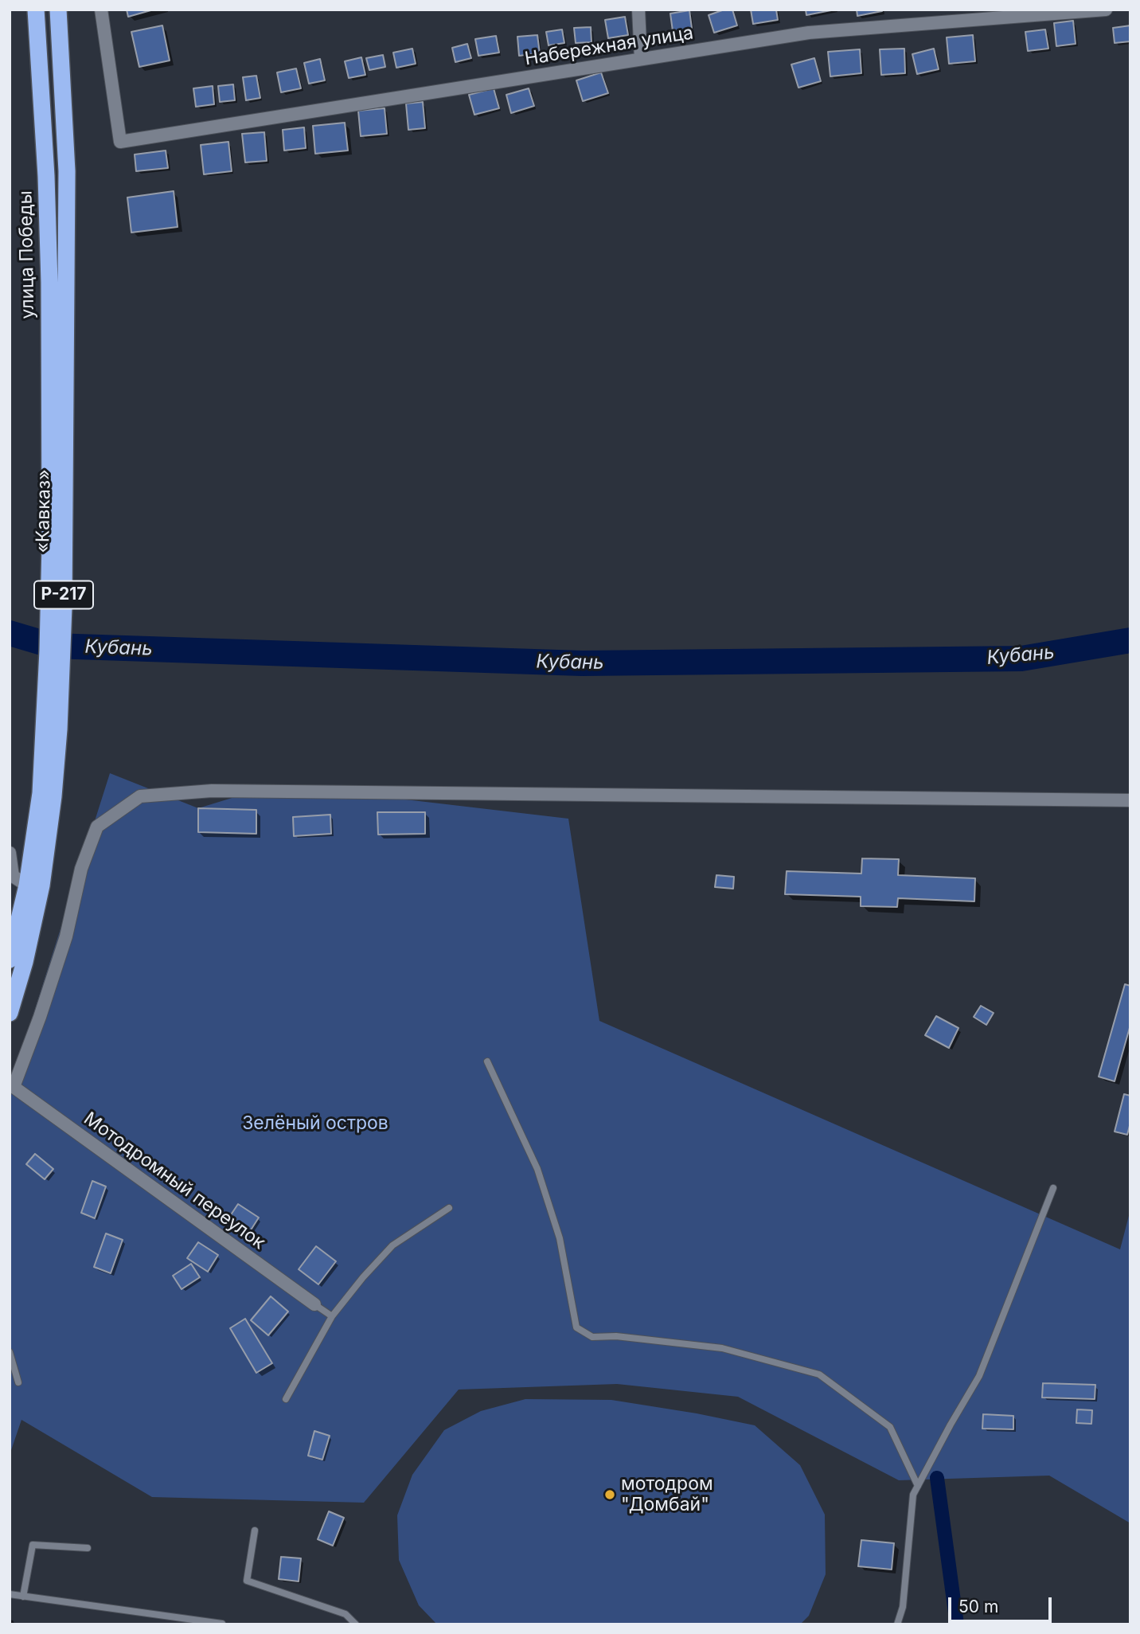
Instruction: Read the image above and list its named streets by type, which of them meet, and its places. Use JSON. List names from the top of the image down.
{
  "streets": {
    "highway": ["улица Победы", "«Кавказ»", "Р-217"],
    "street": ["Набережная улица", "Мотодромный переулок"]
  },
  "crossings": [
    ["улица Победы", "«Кавказ»"],
    ["«Кавказ»", "Р-217"]
  ],
  "water": ["Кубань"],
  "parks": ["Зелёный остров"],
  "places": ["мотодром \"Домбай\""],
  "scale_bar": "50 m"
}
